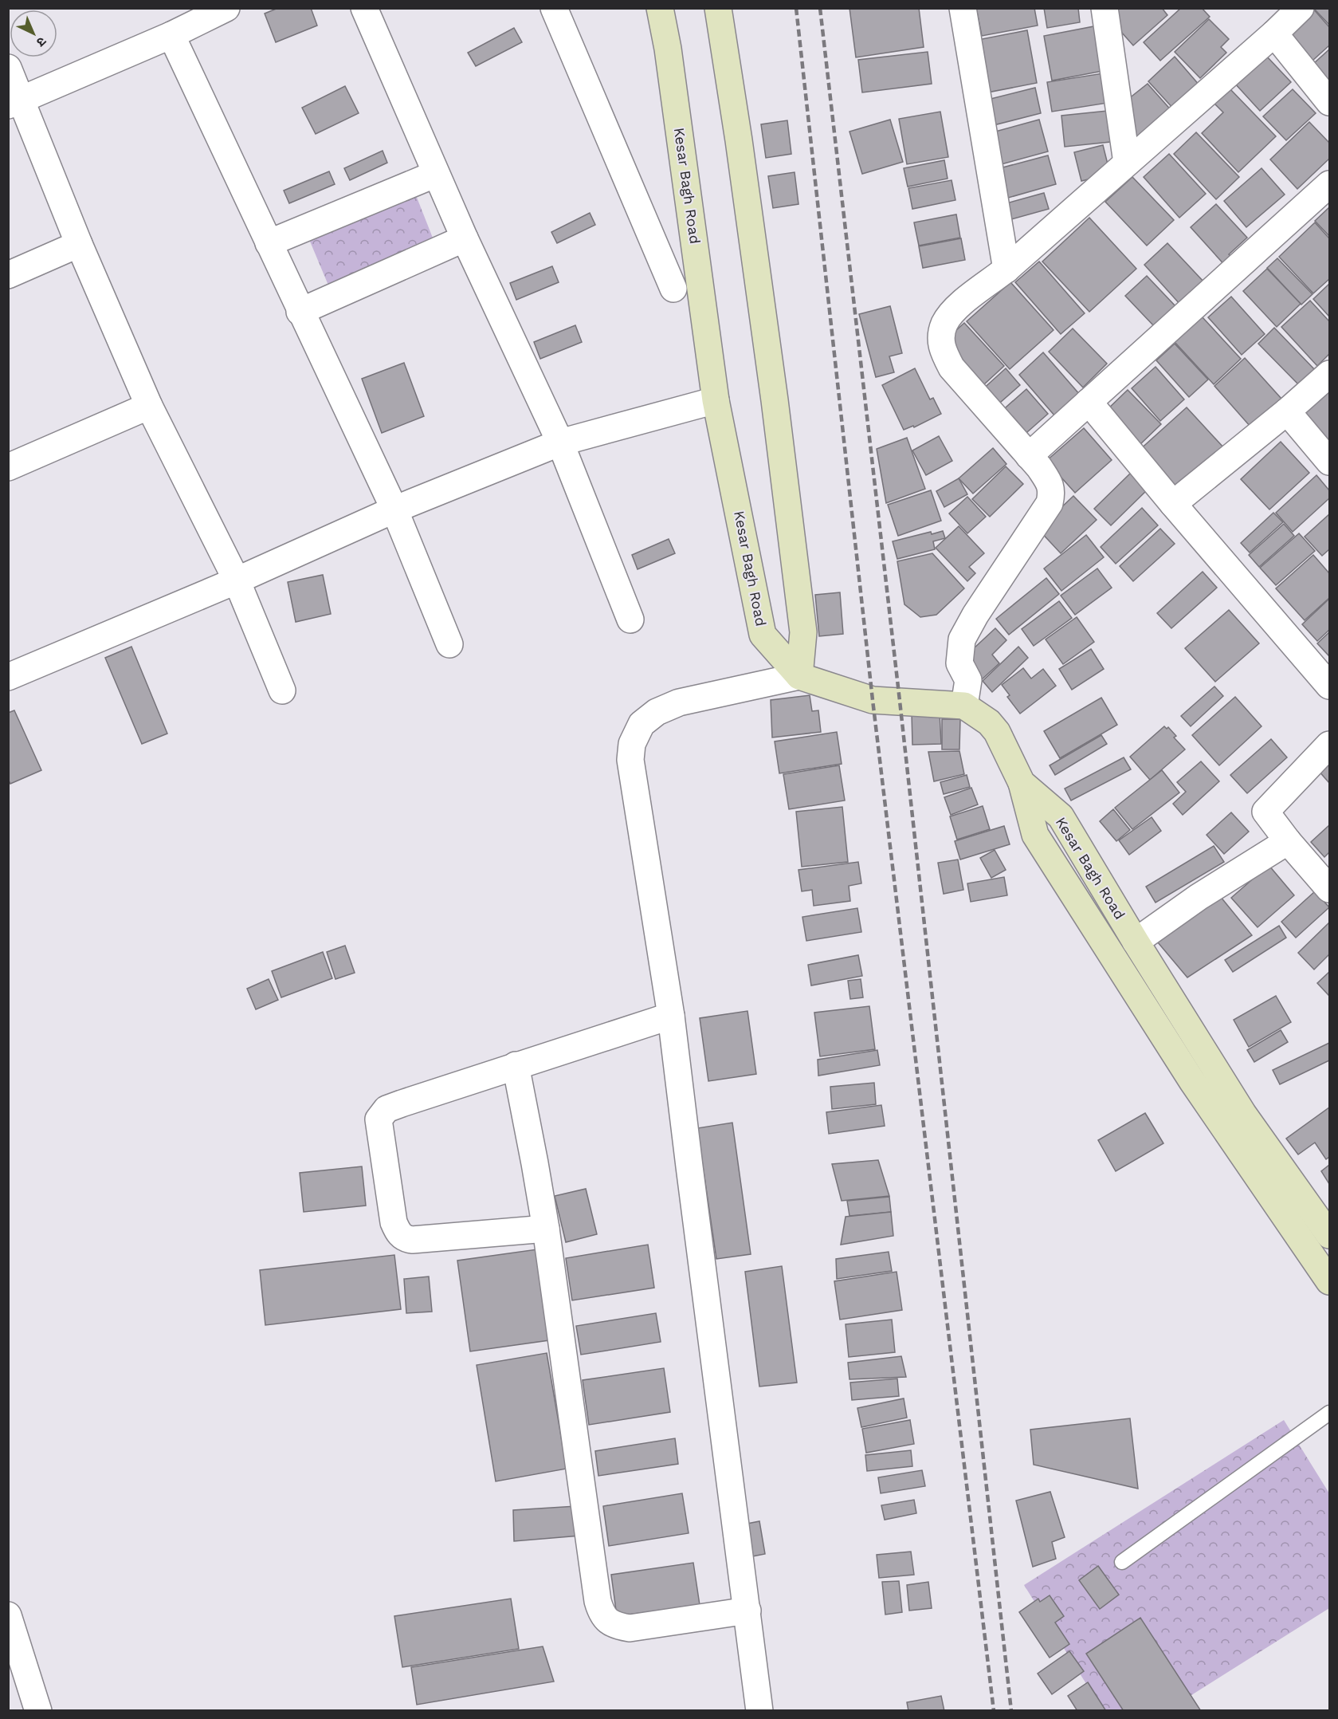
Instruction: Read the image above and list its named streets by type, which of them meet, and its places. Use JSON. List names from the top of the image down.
{
  "streets": {
    "main road": ["Kesar Bagh Road"]
  },
  "north": "bottom right"
}
